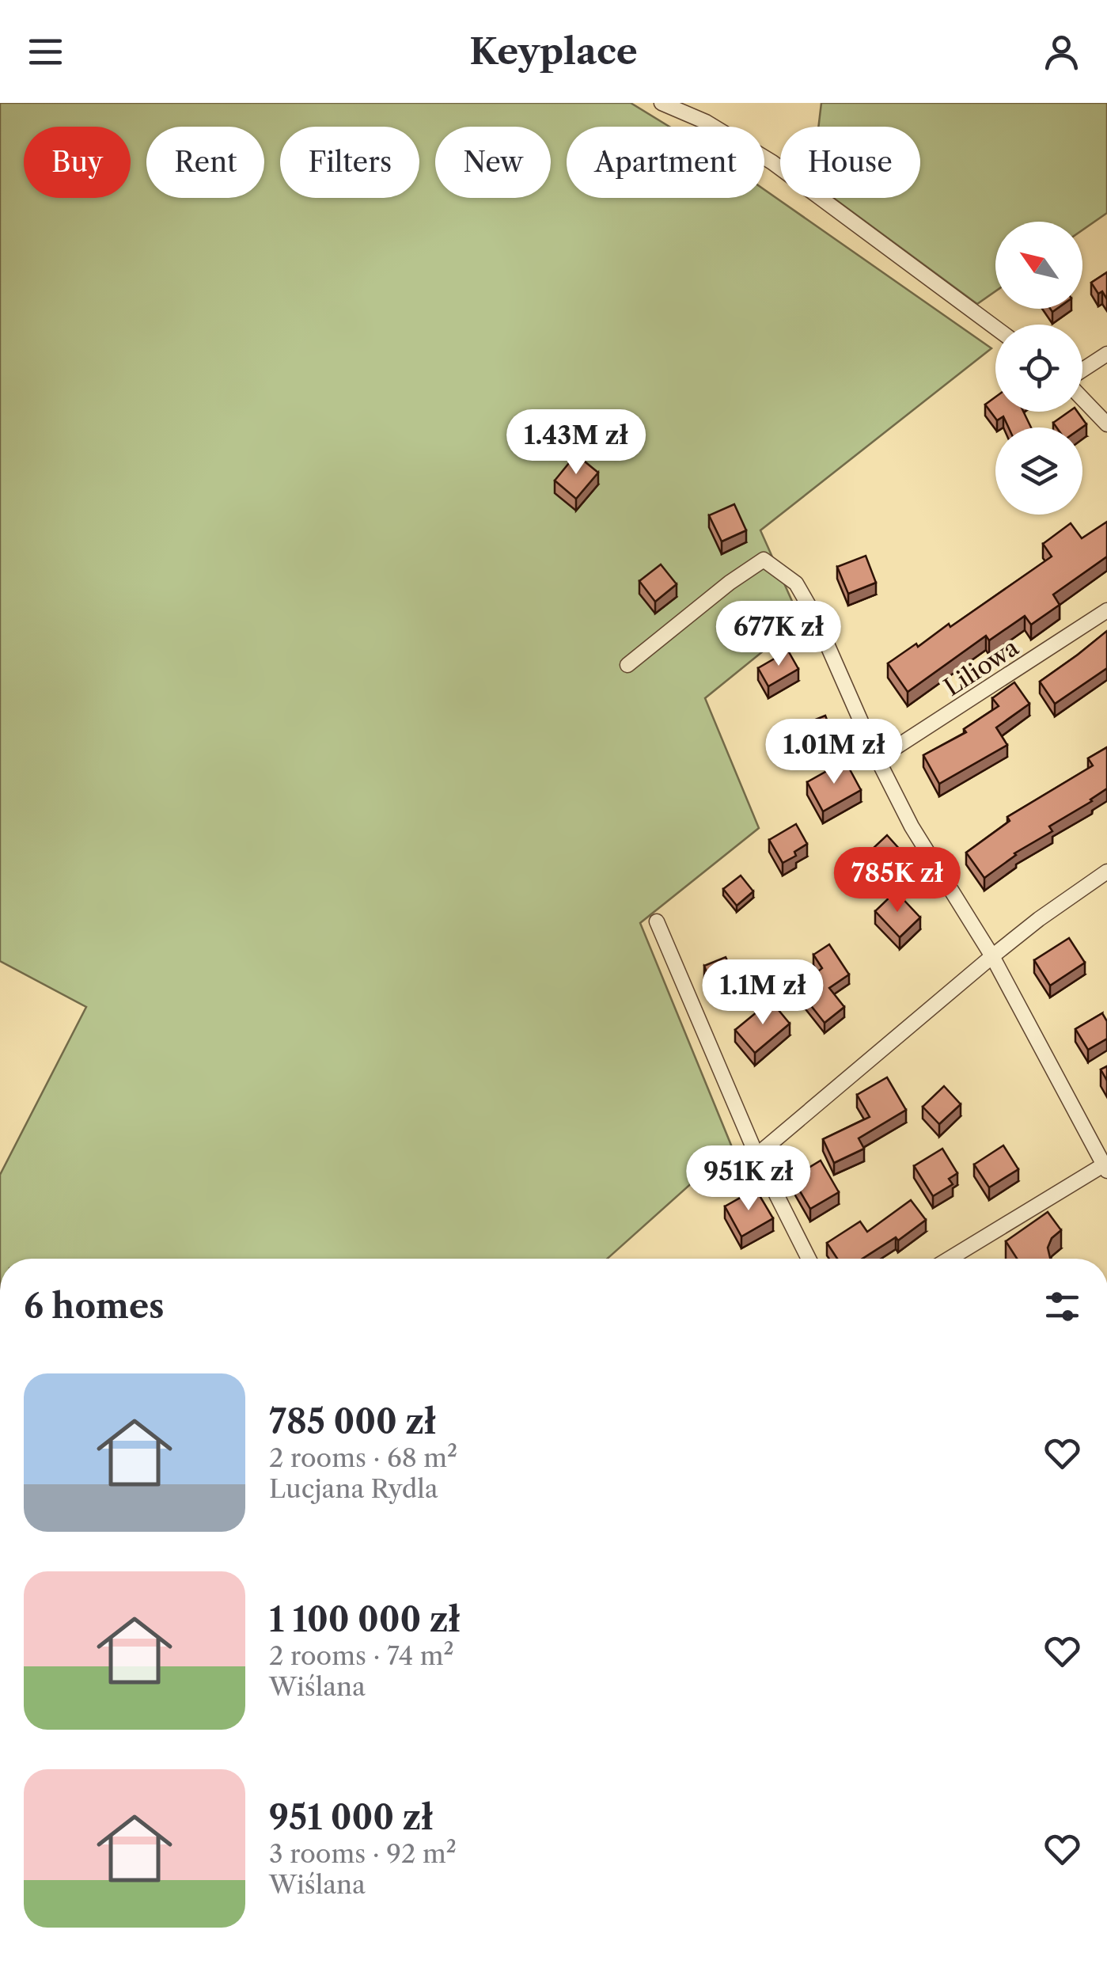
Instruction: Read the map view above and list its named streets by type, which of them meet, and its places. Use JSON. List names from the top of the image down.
{
  "streets": {
    "street": ["Liliowa"]
  },
  "north": "top left",
  "page": {
    "header": "Keyplace",
    "chip": [
      "Buy",
      "Rent",
      "Filters",
      "New",
      "Apartment",
      "House"
    ],
    "price": [
      "1.43M zł",
      "677K zł",
      "1.01M zł",
      "785K zł",
      "1.1M zł",
      "951K zł"
    ],
    "heading": "6 homes",
    "list": [
      {
        "name": "785 000 zł",
        "note": "2 rooms · 68 m² · Lucjana Rydla"
      },
      {
        "name": "1 100 000 zł",
        "note": "2 rooms · 74 m² · Wiślana"
      },
      {
        "name": "951 000 zł",
        "note": "3 rooms · 92 m² · Wiślana"
      }
    ]
  }
}
